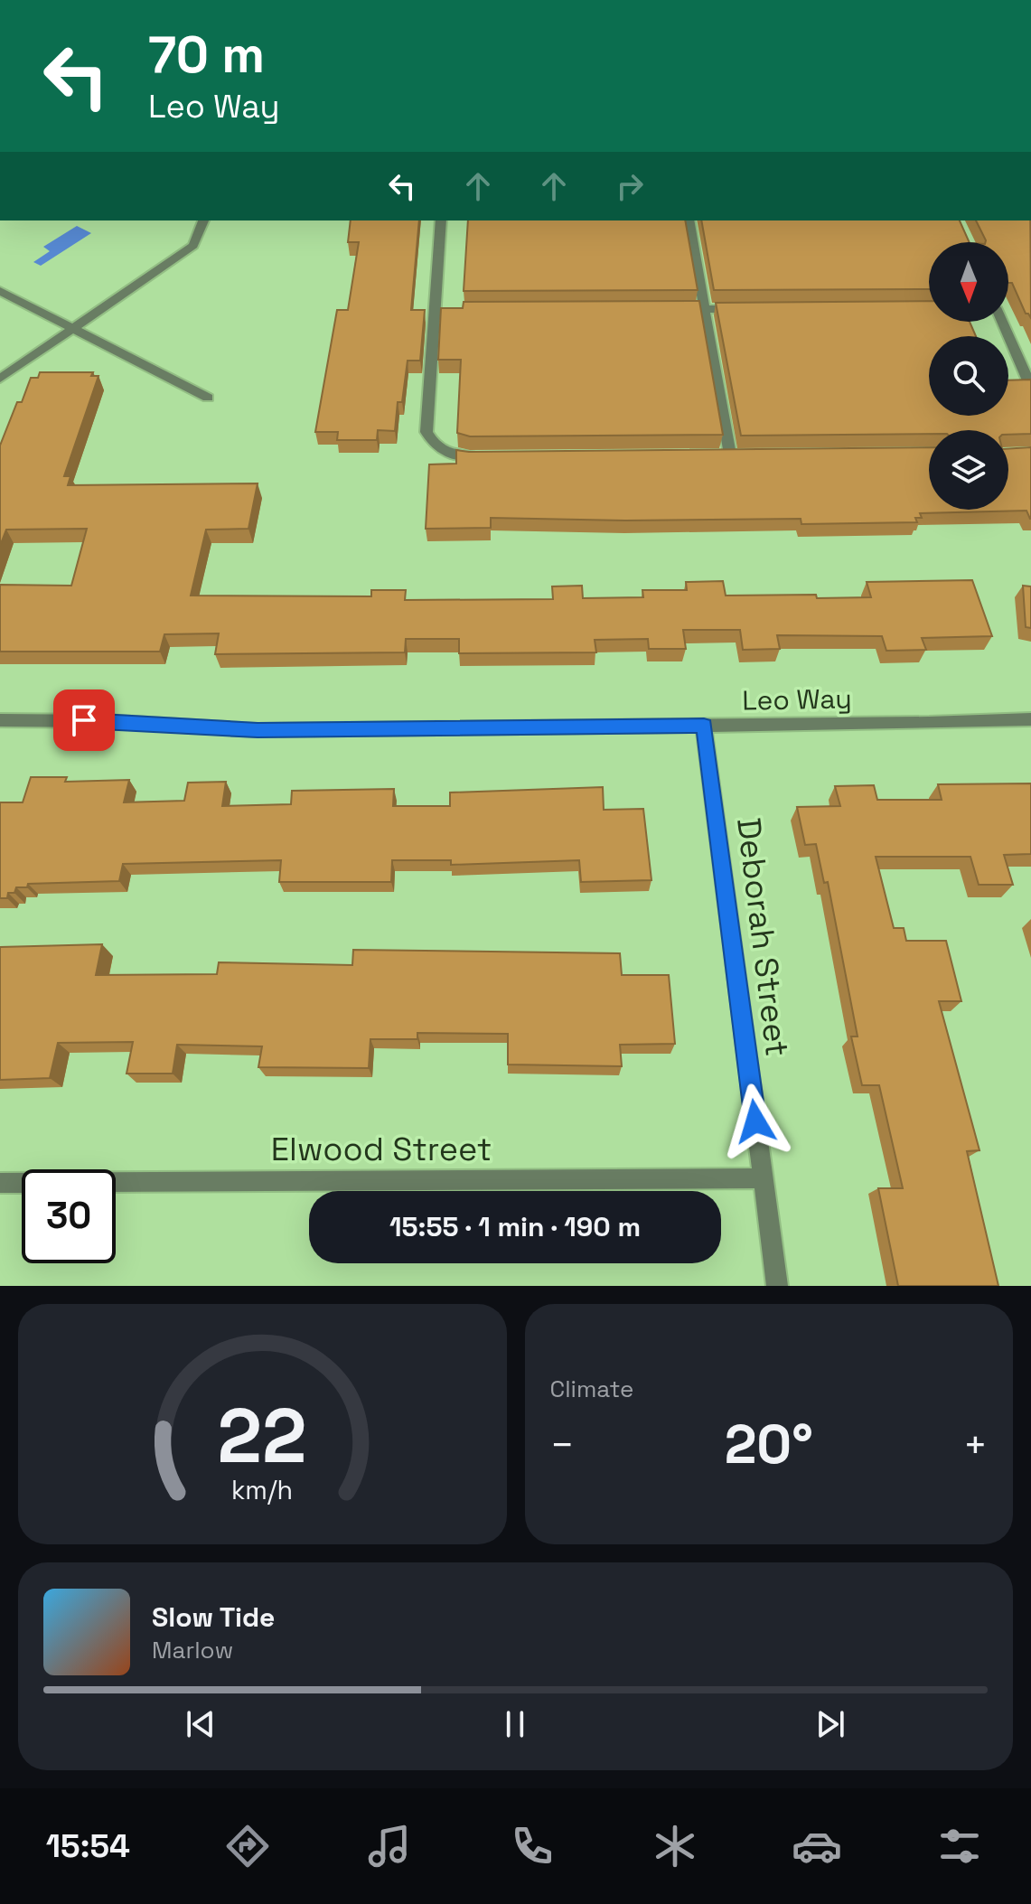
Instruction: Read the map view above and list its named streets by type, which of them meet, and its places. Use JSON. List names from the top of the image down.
{
  "streets": {
    "street": ["Leo Way", "Deborah Street", "Elwood Street"]
  },
  "crossings": [
    ["Leo Way", "Deborah Street"],
    ["Deborah Street", "Elwood Street"]
  ],
  "north": "bottom",
  "page": {
    "turn": ["70 m", "Leo Way"],
    "limit": "30",
    "trip": "15:55 · 1 min · 190 m",
    "tile": "Climate",
    "heat": ["−", "20°", "+"],
    "song": ["Slow Tide", "Marlow"],
    "tabs": "15:54",
    "gauge": ["22", "km/h"]
  }
}
